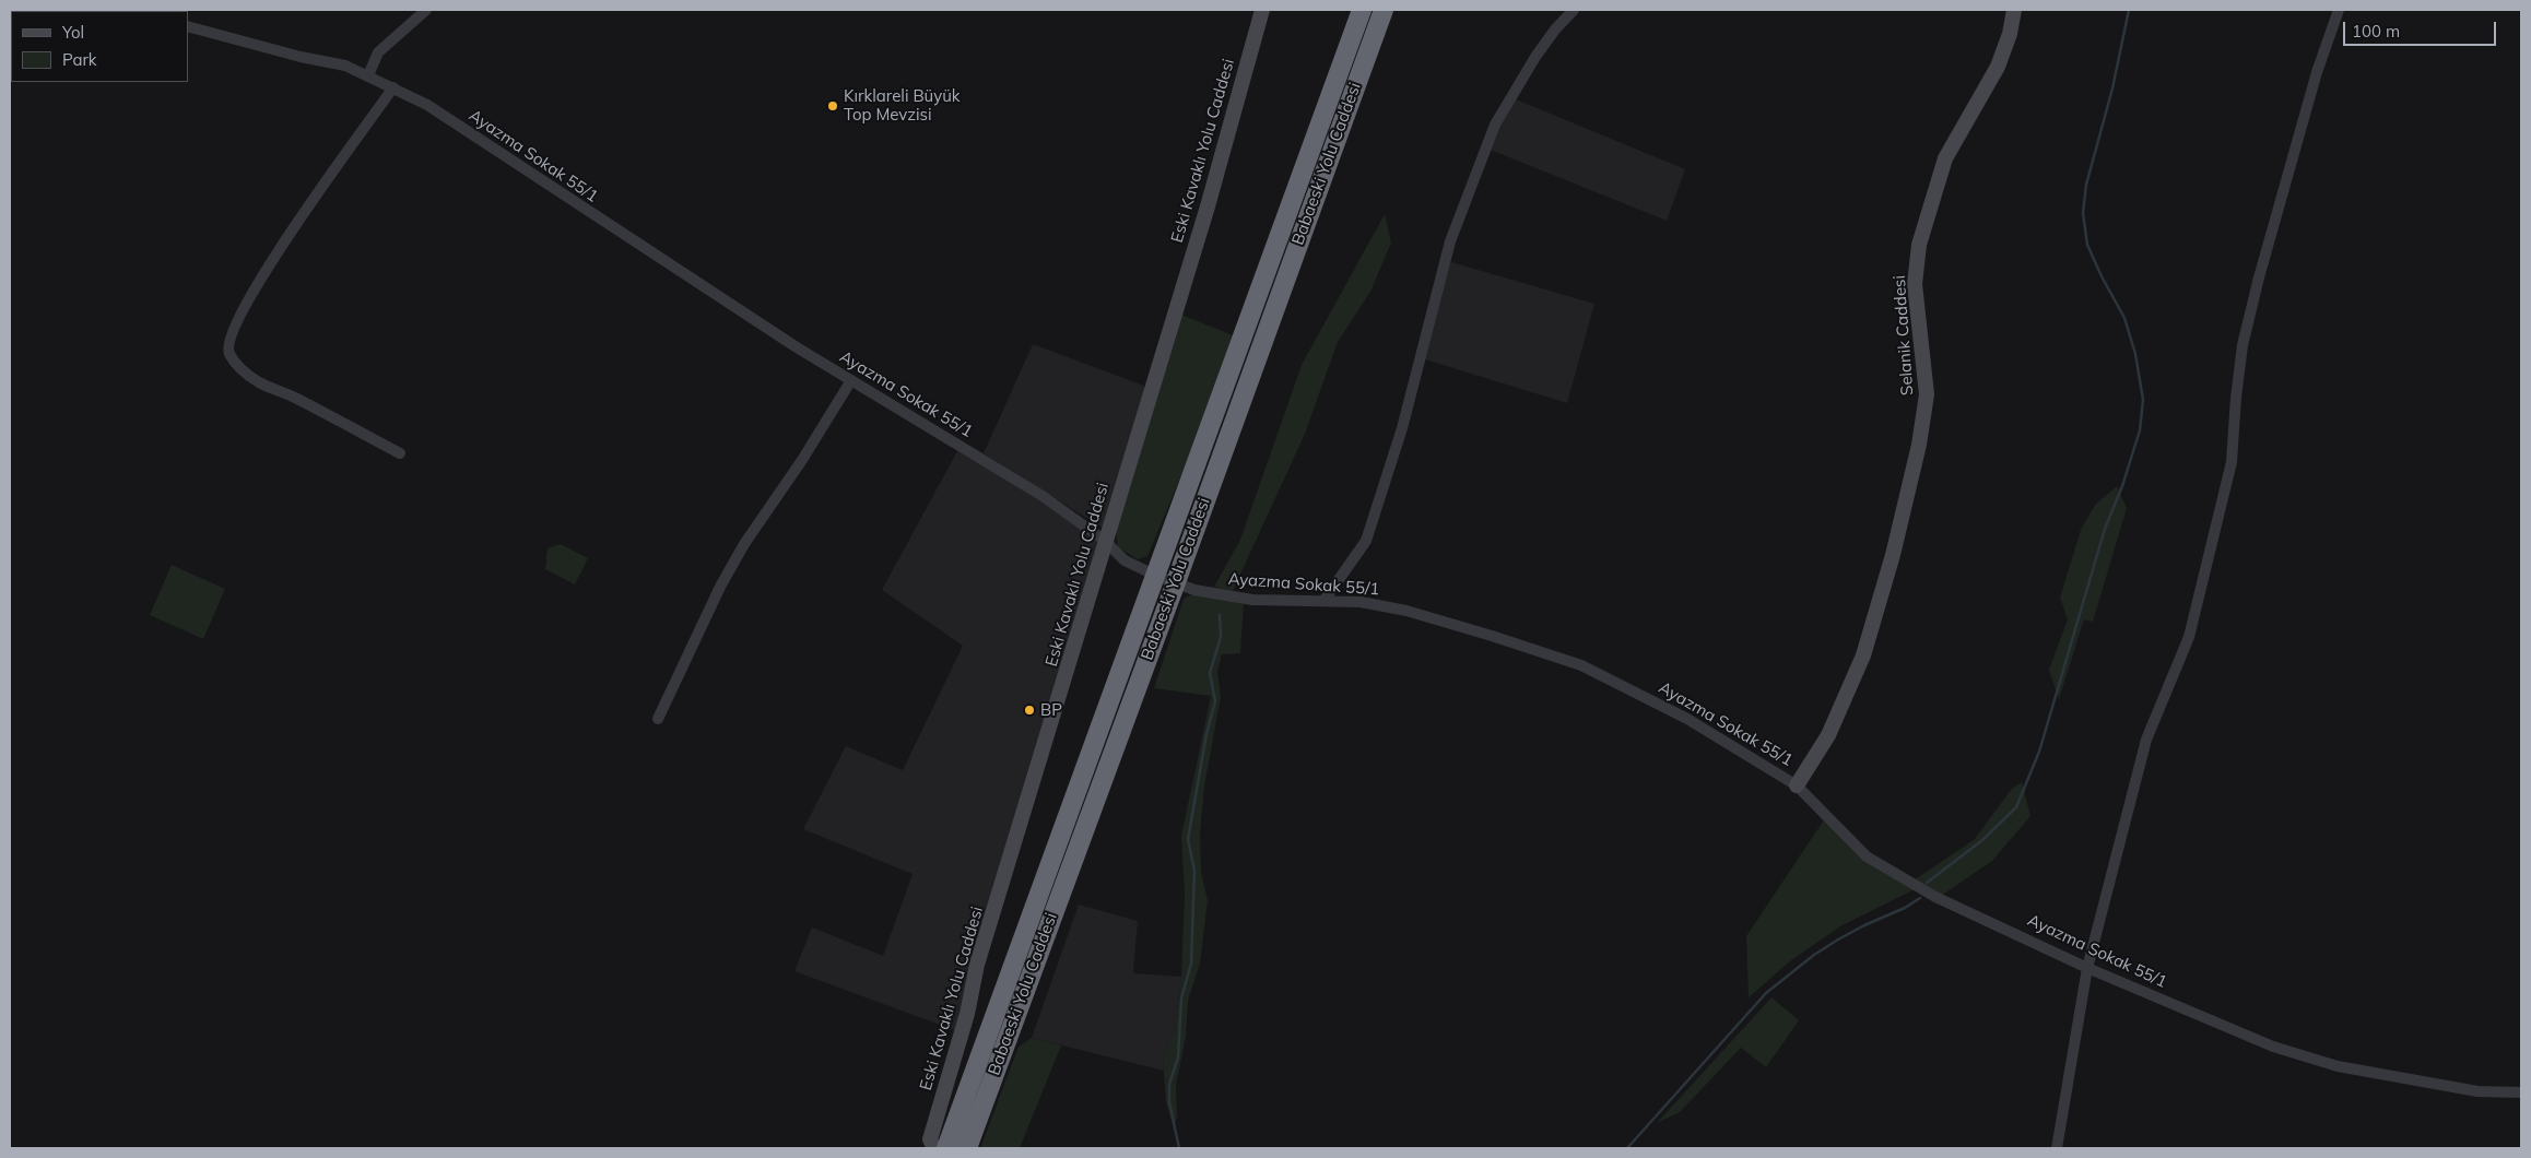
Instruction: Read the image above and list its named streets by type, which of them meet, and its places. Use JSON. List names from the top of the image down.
{
  "streets": {
    "highway": ["Babaeski Yolu Caddesi"],
    "street": ["Eski Kavaklı Yolu Caddesi", "Ayazma Sokak 55/1", "Selanik Caddesi"]
  },
  "crossings": [
    ["Eski Kavaklı Yolu Caddesi", "Ayazma Sokak 55/1"],
    ["Ayazma Sokak 55/1", "Babaeski Yolu Caddesi"],
    ["Ayazma Sokak 55/1", "Selanik Caddesi"]
  ],
  "places": ["Kırklareli Büyük Top Mevzisi", "BP"],
  "legend": ["Yol", "Park"],
  "scale_bar": "100 m"
}
